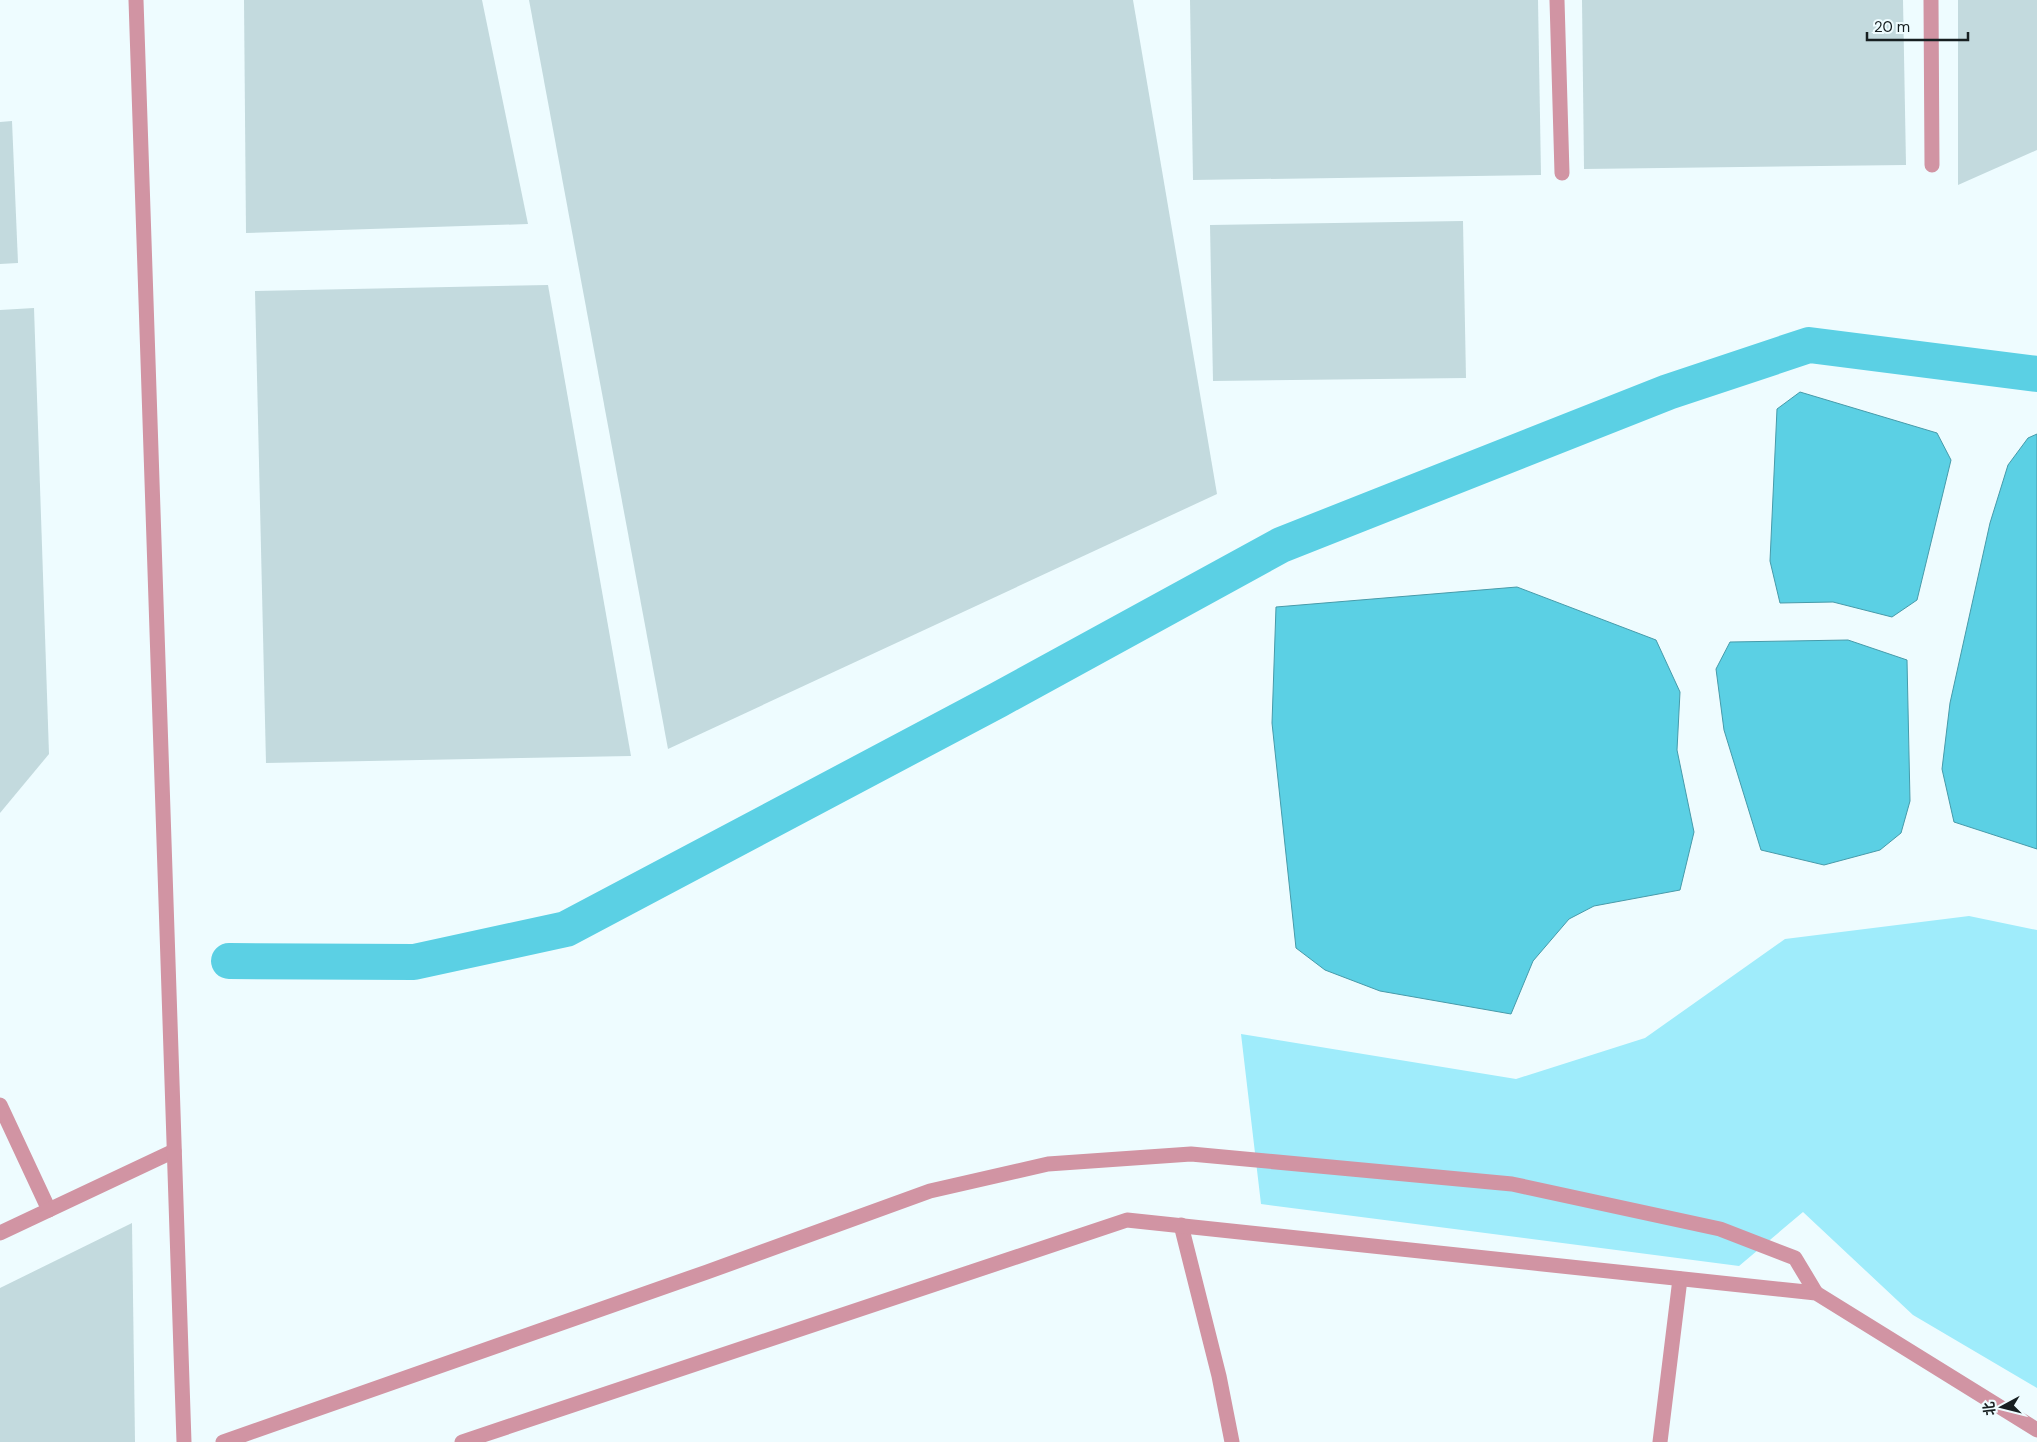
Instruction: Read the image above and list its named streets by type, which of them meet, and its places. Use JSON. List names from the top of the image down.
{
  "scale_bar": "20 m",
  "north": "left"
}
